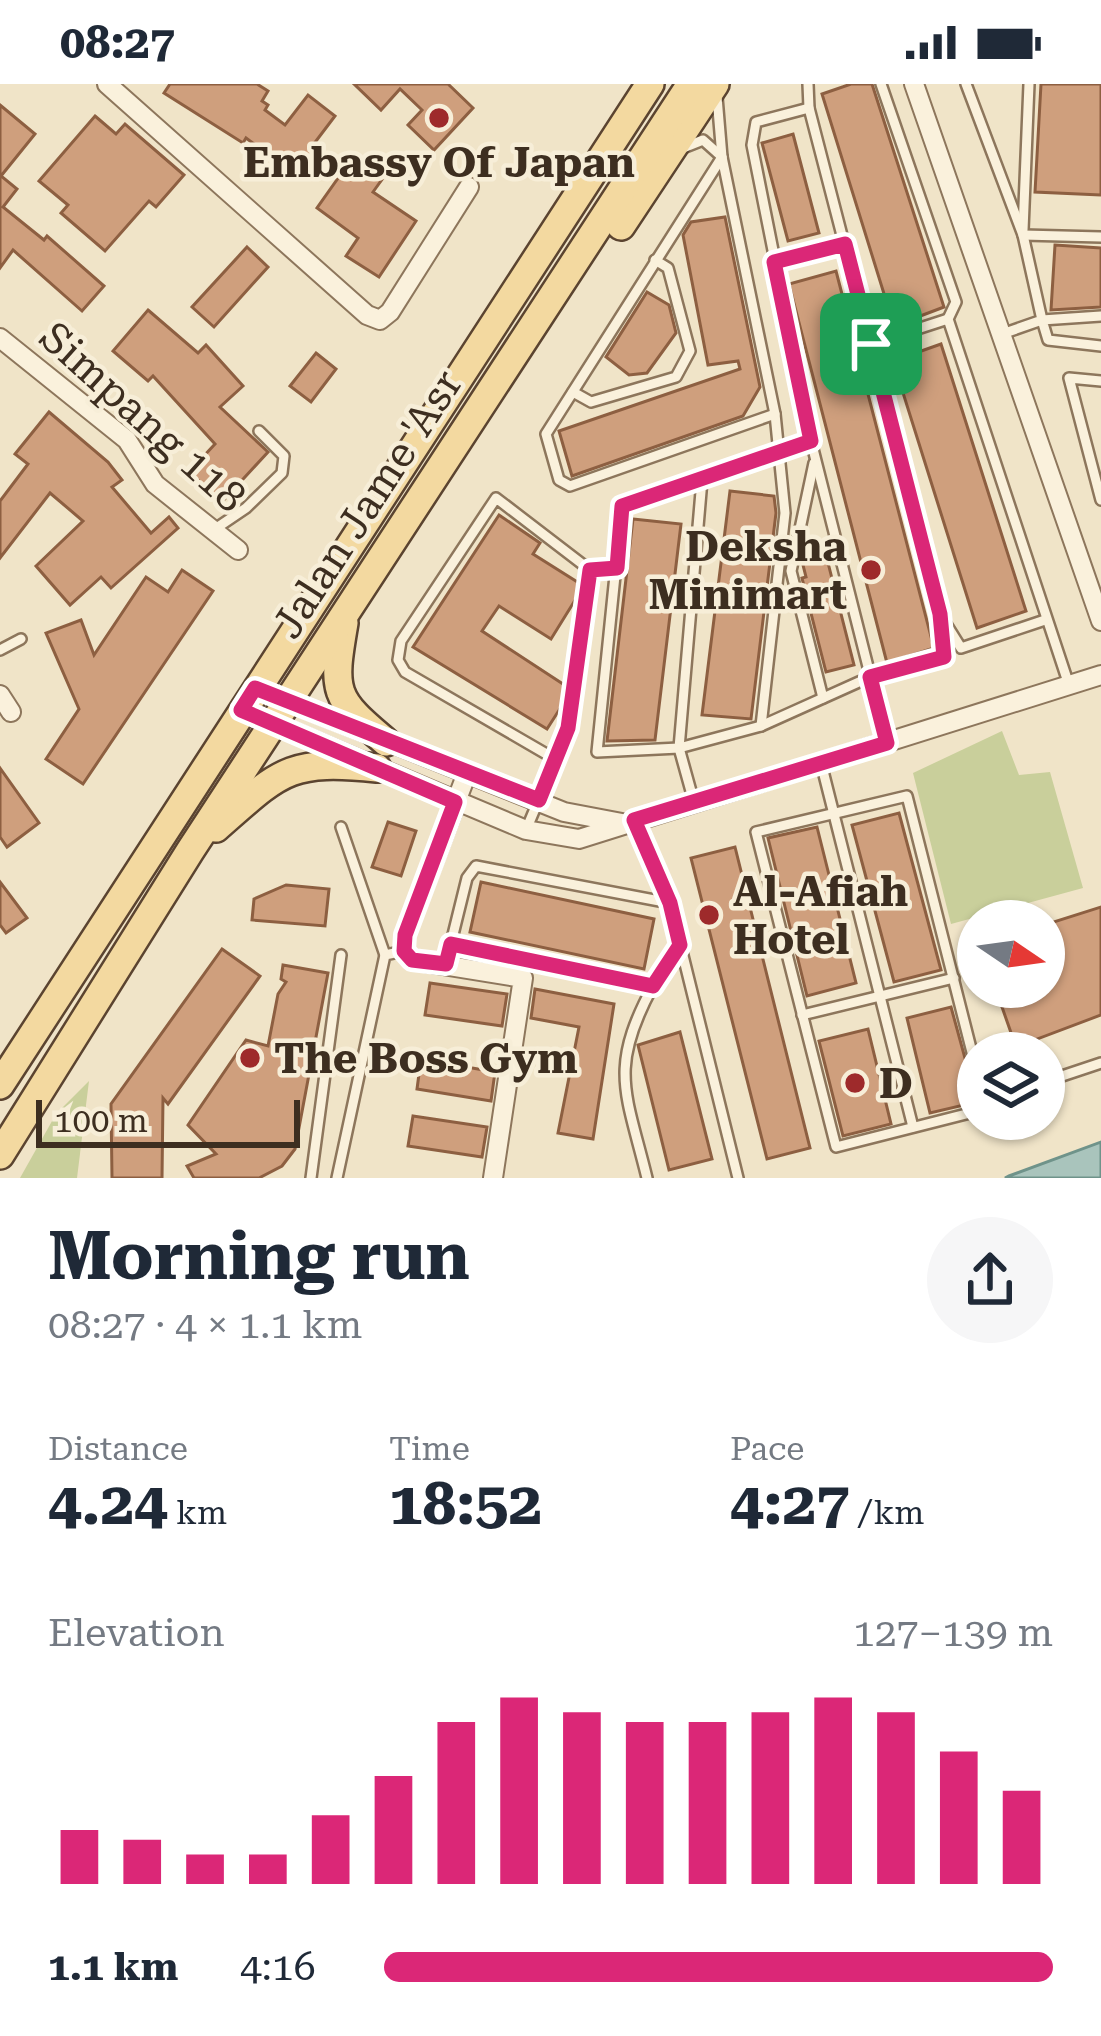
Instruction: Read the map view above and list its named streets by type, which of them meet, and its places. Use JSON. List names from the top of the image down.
{
  "streets": {
    "main road": ["Jalan Jame 'Asr"],
    "street": ["Simpang 118"]
  },
  "places": [
    "Embassy Of Japan",
    "Deksha Minimart",
    "Al-Afiah Hotel",
    "The Boss Gym",
    "D"
  ],
  "scale_bar": "100 m",
  "north": "right",
  "page": {
    "status": "08:27",
    "scale": "100 m",
    "heading": ["Morning run", "08:27 · 4 × 1.1 km"],
    "stats": [
      ["Distance", "4.24 km"],
      ["Time", "18:52"],
      ["Pace", "4:27 /km"]
    ],
    "chart": ["Elevation", "127–139 m"],
    "list": [
      {
        "name": "1.1 km",
        "note": "4:16"
      }
    ]
  }
}
